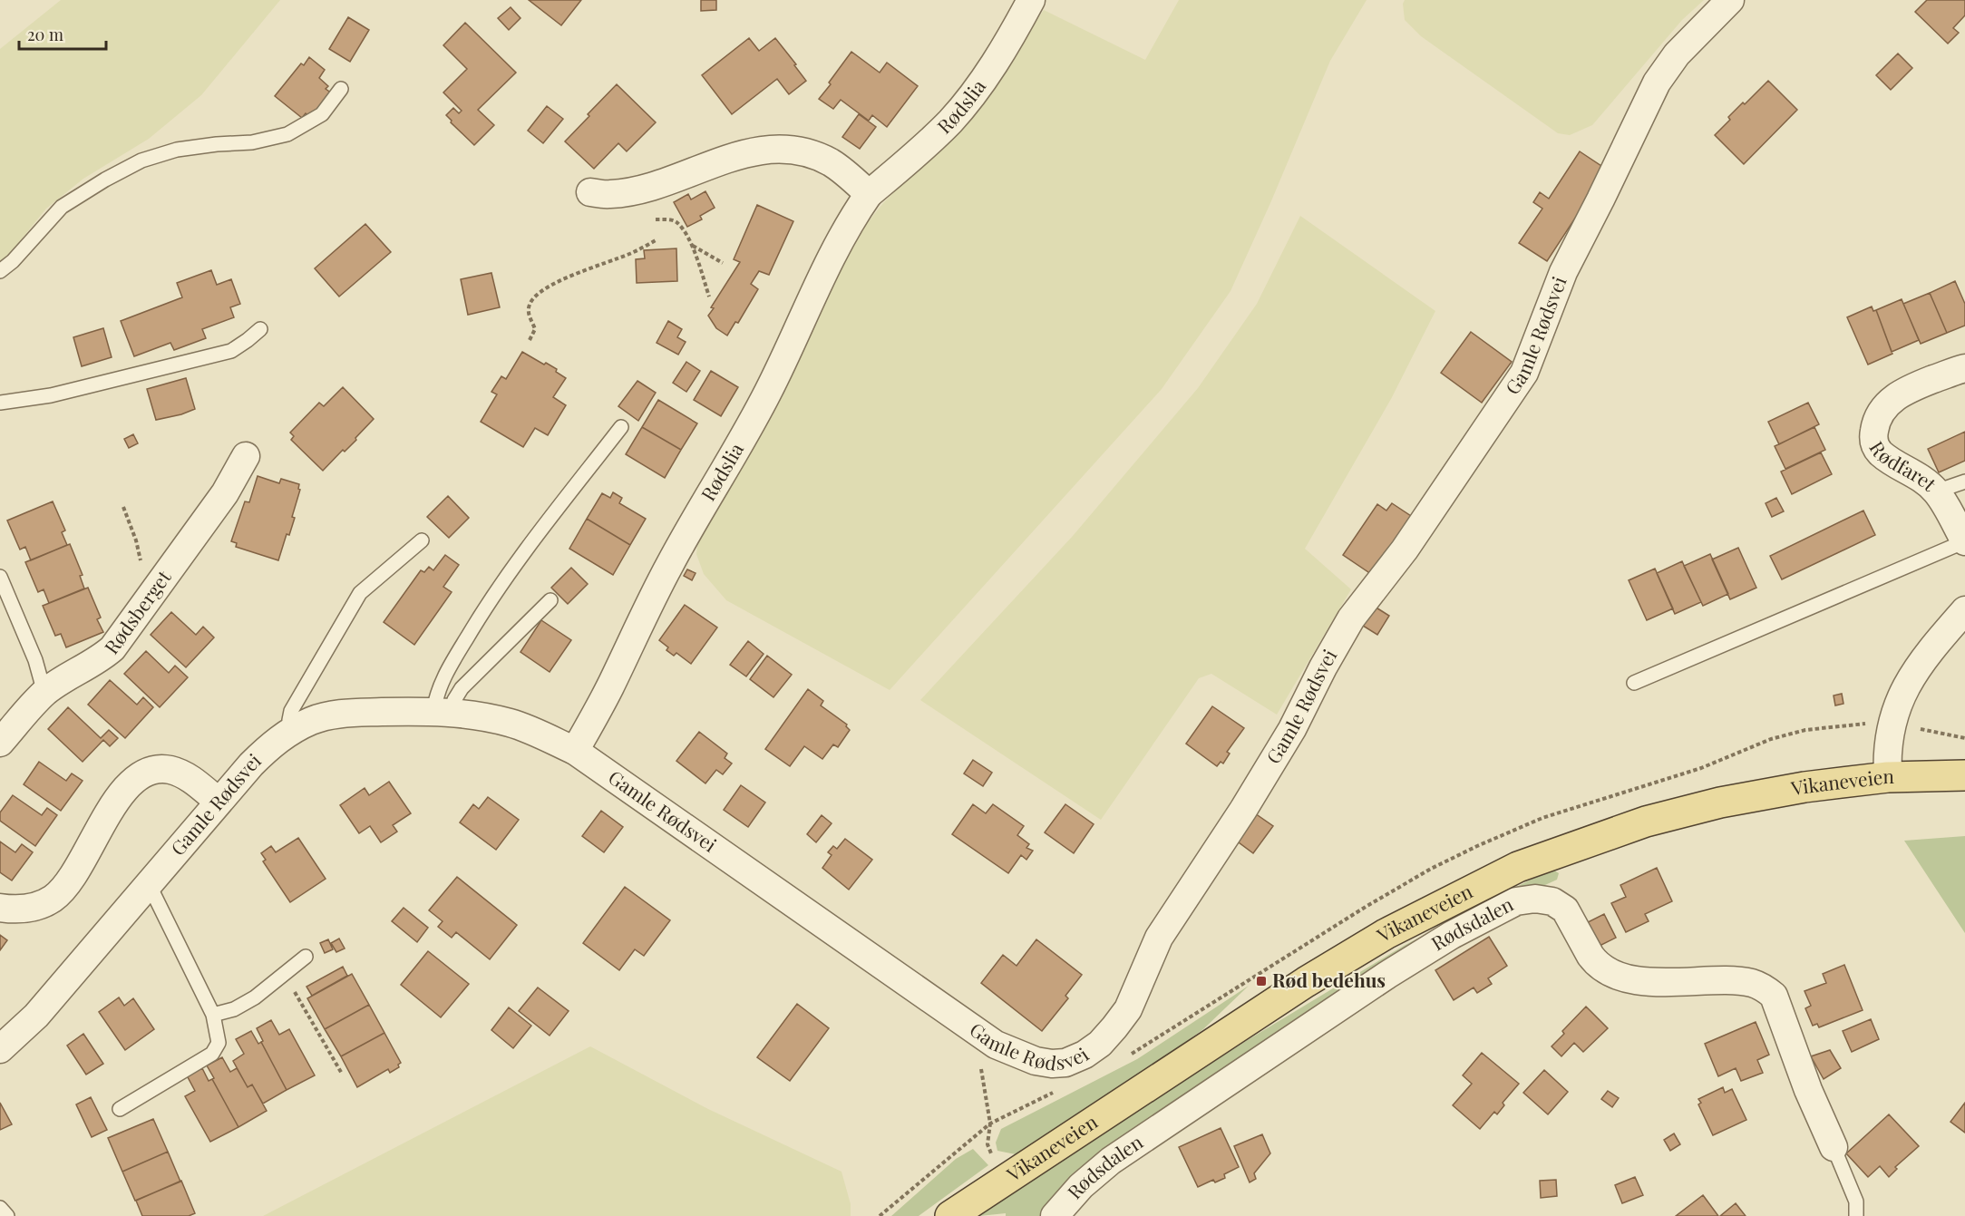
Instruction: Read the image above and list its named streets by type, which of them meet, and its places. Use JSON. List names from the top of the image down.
{
  "streets": {
    "main road": ["Vikaneveien"],
    "street": [
      "Rødslia",
      "Gamle Rødsvei",
      "Rødfaret",
      "Rødsberget",
      "Rødsdalen"
    ]
  },
  "crossings": [
    ["Rødslia", "Gamle Rødsvei"]
  ],
  "places": {
    "transit": ["Rød bedehus"]
  },
  "scale_bar": "20 m"
}
